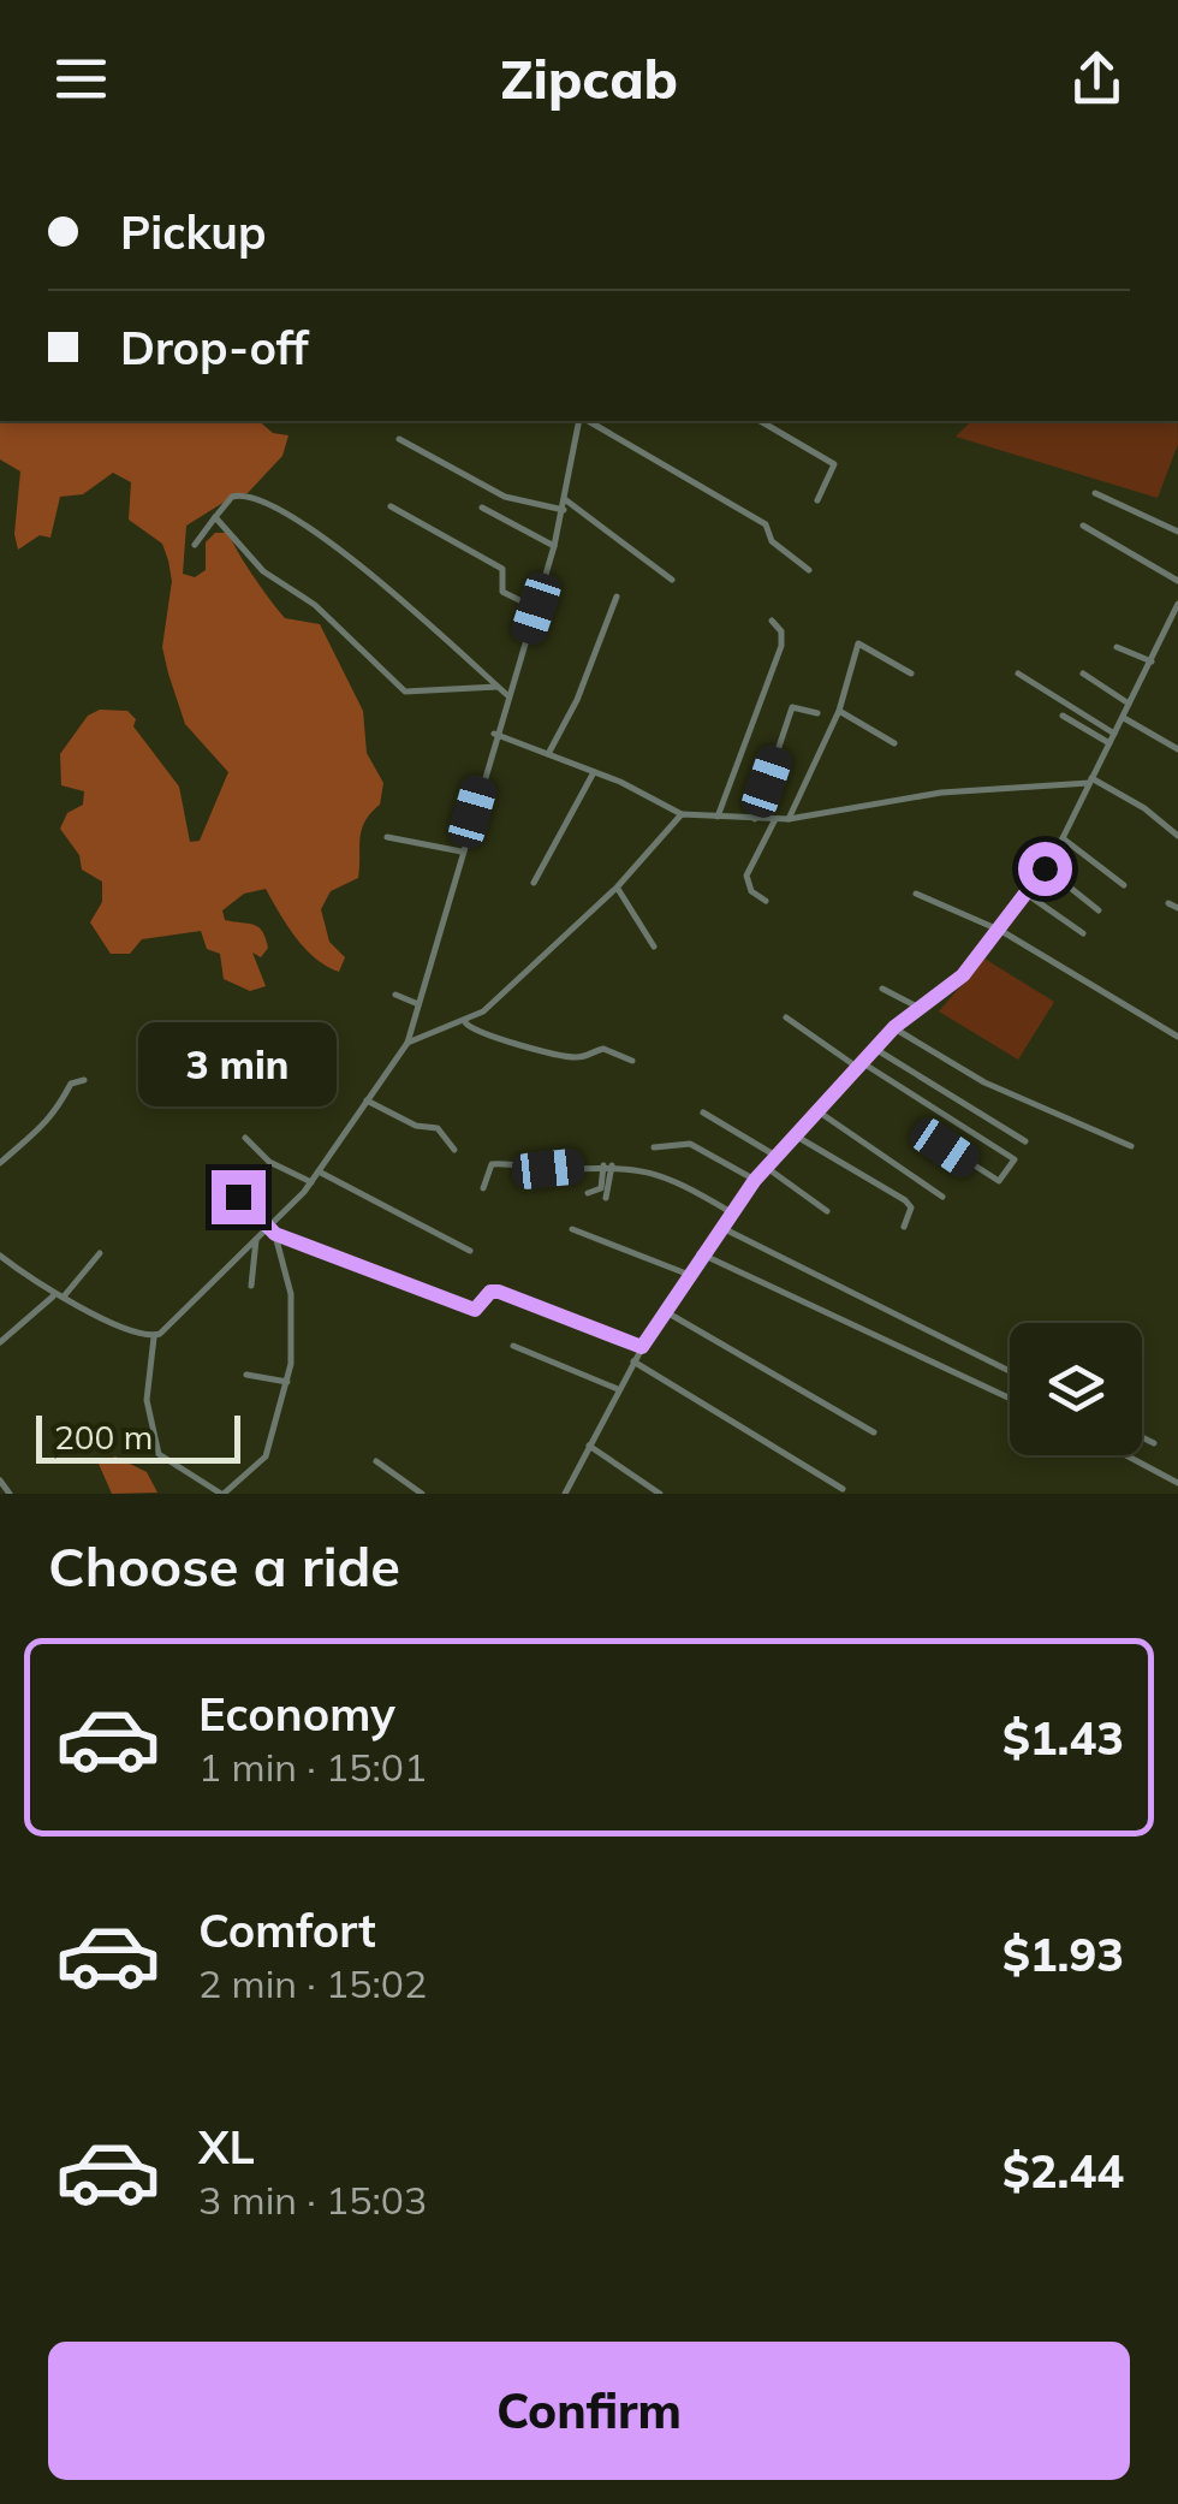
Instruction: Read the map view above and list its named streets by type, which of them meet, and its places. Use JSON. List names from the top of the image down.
{
  "scale_bar": "200 m",
  "page": {
    "header": "Zipcab",
    "banner": ["Pickup", "Drop-off"],
    "bubble": "3 min",
    "scale": "200 m",
    "heading": "Choose a ride",
    "list": [
      {
        "name": "Economy",
        "note": "1 min · 15:01",
        "value": "$1.43"
      },
      {
        "name": "Comfort",
        "note": "2 min · 15:02",
        "value": "$1.93"
      },
      {
        "name": "XL",
        "note": "3 min · 15:03",
        "value": "$2.44"
      }
    ],
    "buttons": "Confirm"
  }
}
